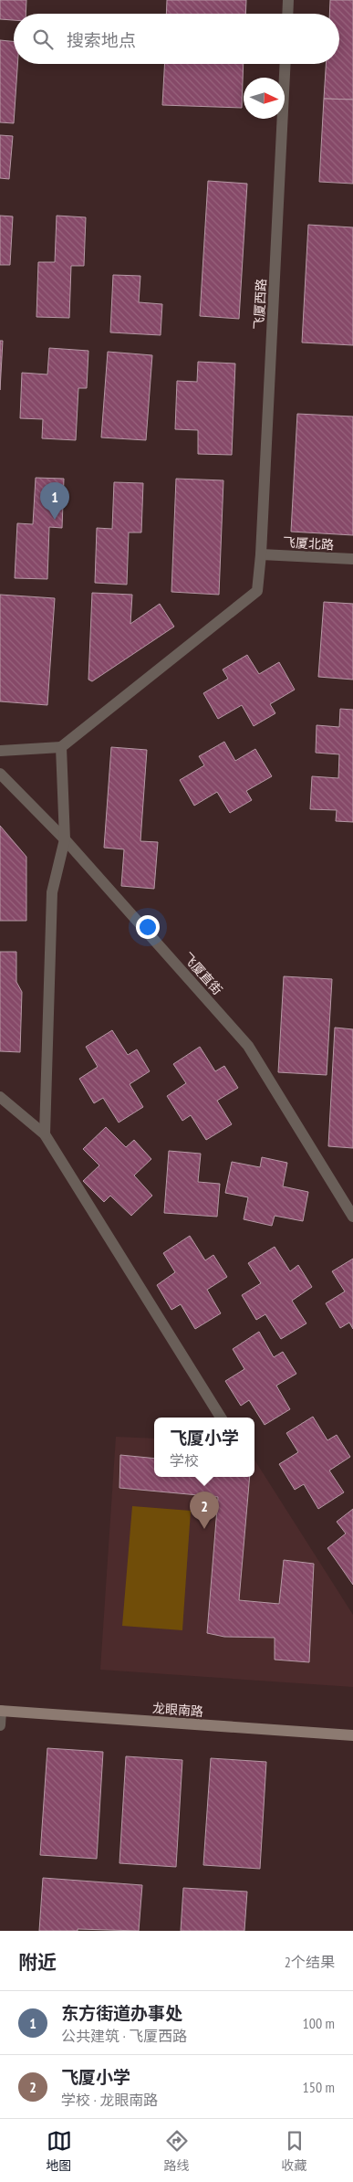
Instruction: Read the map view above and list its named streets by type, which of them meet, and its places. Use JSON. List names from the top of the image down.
{
  "streets": {
    "street": [
      "飞厦西路",
      "飞厦北路",
      "飞厦直街",
      "龙眼南路"
    ]
  },
  "crossings": [
    ["飞厦西路", "飞厦北路"]
  ],
  "north": "right",
  "page": {
    "search": "搜索地点",
    "pins": ["1", "2"],
    "popup": ["飞厦小学", "学校"],
    "heading": ["附近", "2个结果"],
    "list": [
      {
        "mark": "1",
        "name": "东方街道办事处",
        "note": "公共建筑 · 飞厦西路",
        "value": "100 m"
      },
      {
        "mark": "2",
        "name": "飞厦小学",
        "note": "学校 · 龙眼南路",
        "value": "150 m"
      }
    ],
    "nav": ["地图", "路线", "收藏"]
  }
}
